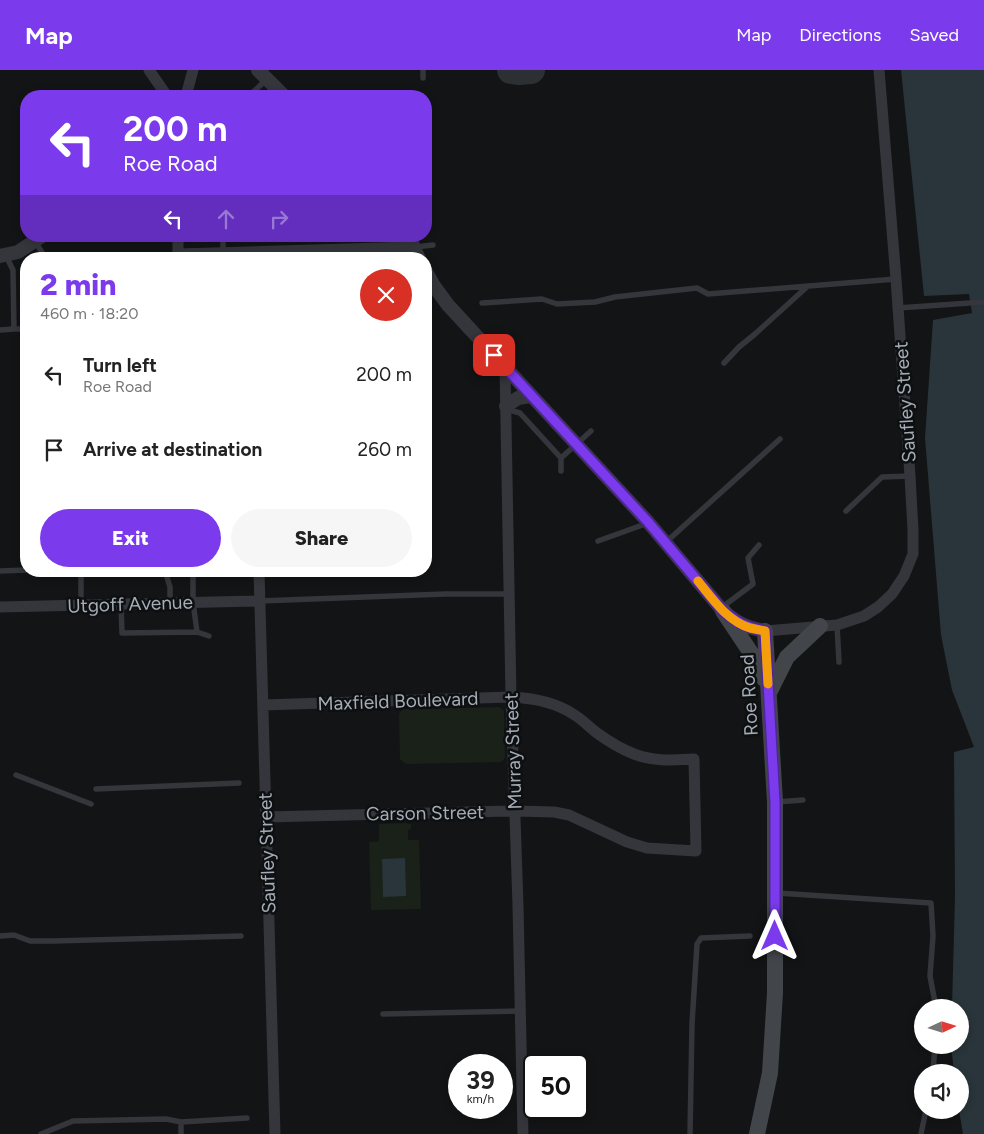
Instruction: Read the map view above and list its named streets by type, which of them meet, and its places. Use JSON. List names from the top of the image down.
{
  "streets": {
    "main road": ["Roe Road"],
    "street": [
      "Saufley Street",
      "Utgoff Avenue",
      "Maxfield Boulevard",
      "Murray Street",
      "Carson Street"
    ]
  },
  "crossings": [
    ["Saufley Street", "Utgoff Avenue"],
    ["Saufley Street", "Roe Road"],
    ["Saufley Street", "Maxfield Boulevard"],
    ["Saufley Street", "Carson Street"],
    ["Roe Road", "Murray Street"],
    ["Maxfield Boulevard", "Murray Street"],
    ["Maxfield Boulevard", "Carson Street"],
    ["Murray Street", "Carson Street"]
  ],
  "north": "right",
  "page": {
    "header": "Map",
    "nav": ["Map", "Directions", "Saved"],
    "turn": ["200 m", "Roe Road"],
    "heading": ["2 min", "460 m · 18:20"],
    "list": [
      {
        "name": "Turn left",
        "note": "Roe Road",
        "value": "200 m"
      },
      {
        "name": "Arrive at destination",
        "value": "260 m"
      }
    ],
    "buttons": ["Exit", "Share"],
    "speed": "39 km/h",
    "limit": "50"
  }
}
